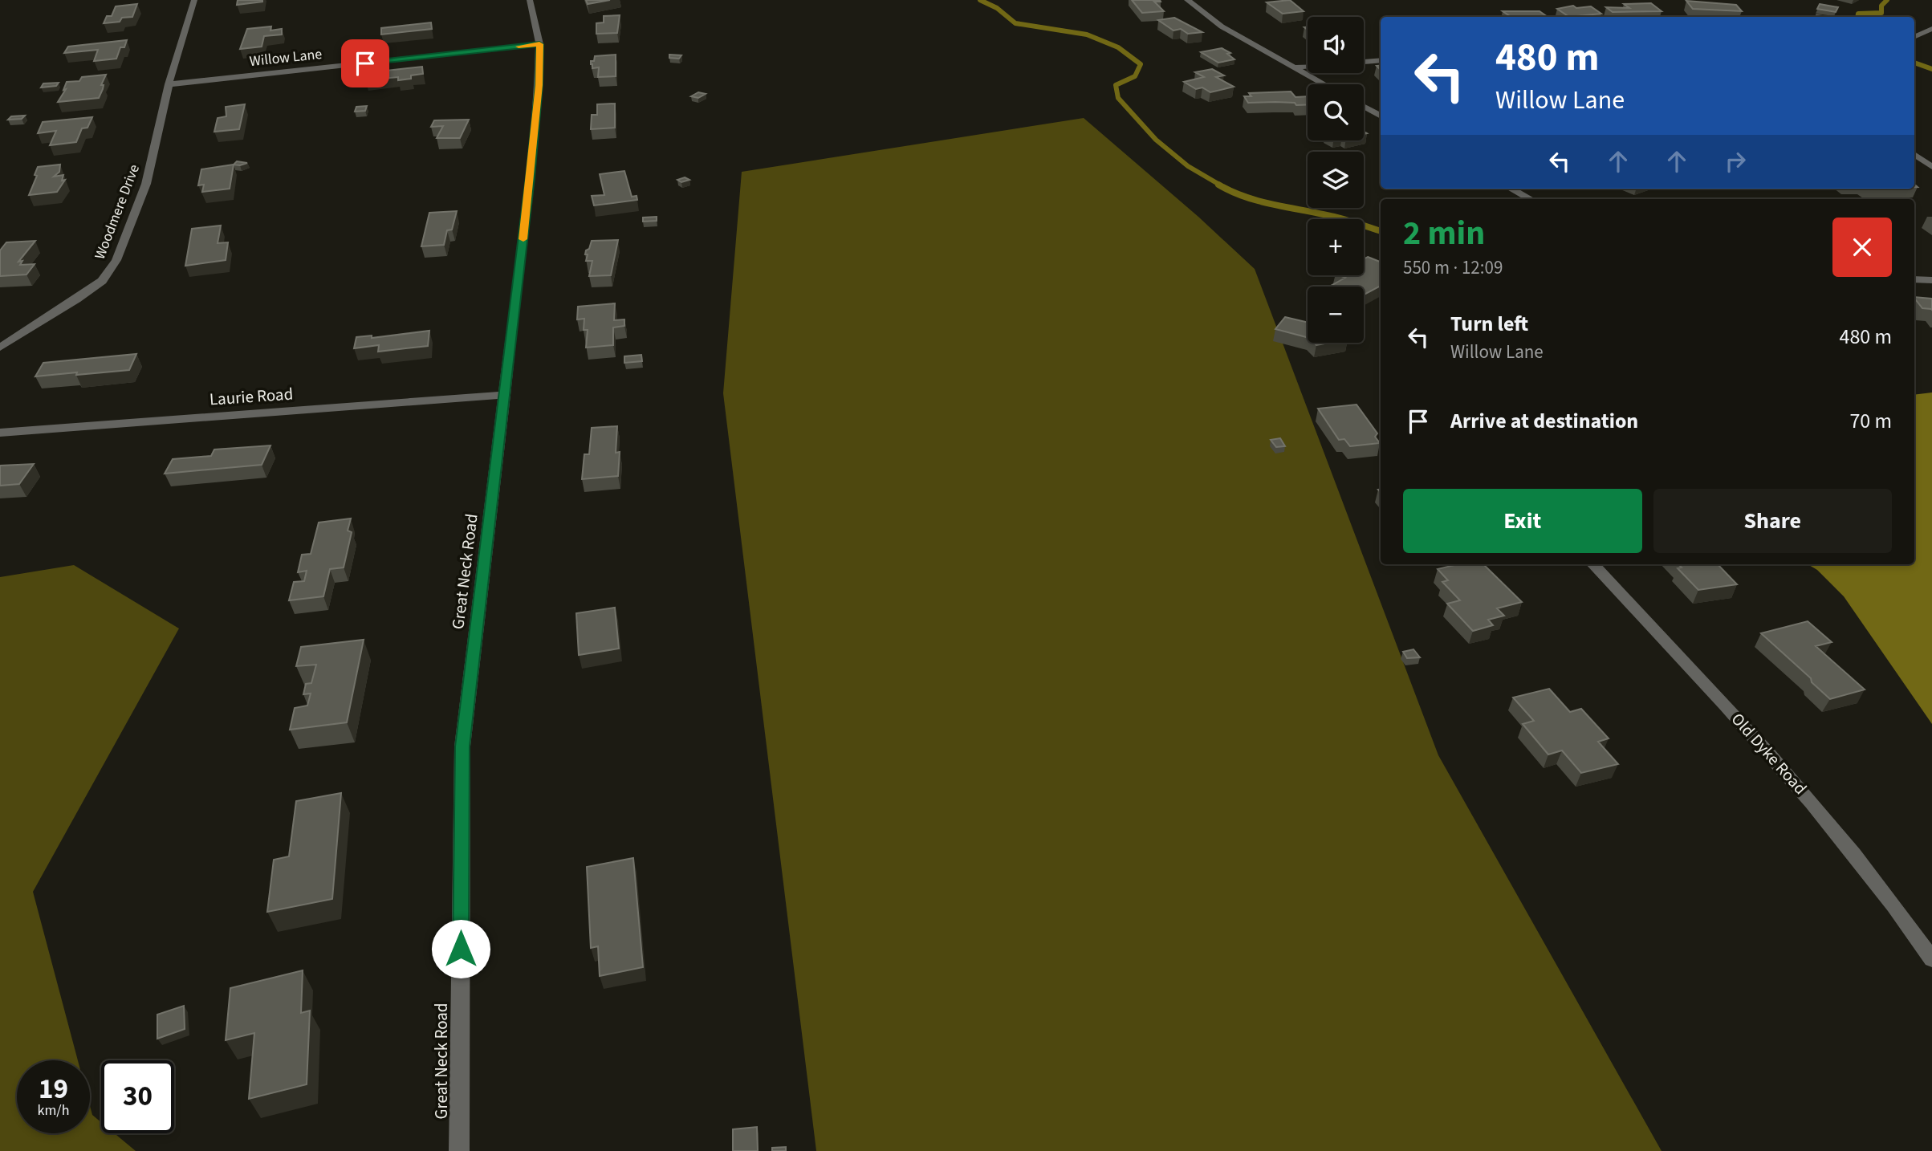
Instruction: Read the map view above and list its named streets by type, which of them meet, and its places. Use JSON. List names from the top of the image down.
{
  "streets": {
    "street": [
      "Willow Lane",
      "Woodmere Drive",
      "Laurie Road",
      "Great Neck Road",
      "Old Dyke Road"
    ]
  },
  "crossings": [
    ["Willow Lane", "Woodmere Drive"],
    ["Willow Lane", "Great Neck Road"],
    ["Laurie Road", "Great Neck Road"]
  ],
  "page": {
    "map_buttons": ["+", "−"],
    "turn": ["480 m", "Willow Lane"],
    "heading": ["2 min", "550 m · 12:09"],
    "list": [
      {
        "name": "Turn left",
        "note": "Willow Lane",
        "value": "480 m"
      },
      {
        "name": "Arrive at destination",
        "value": "70 m"
      }
    ],
    "buttons": ["Exit", "Share"],
    "speed": "19 km/h",
    "limit": "30"
  }
}
